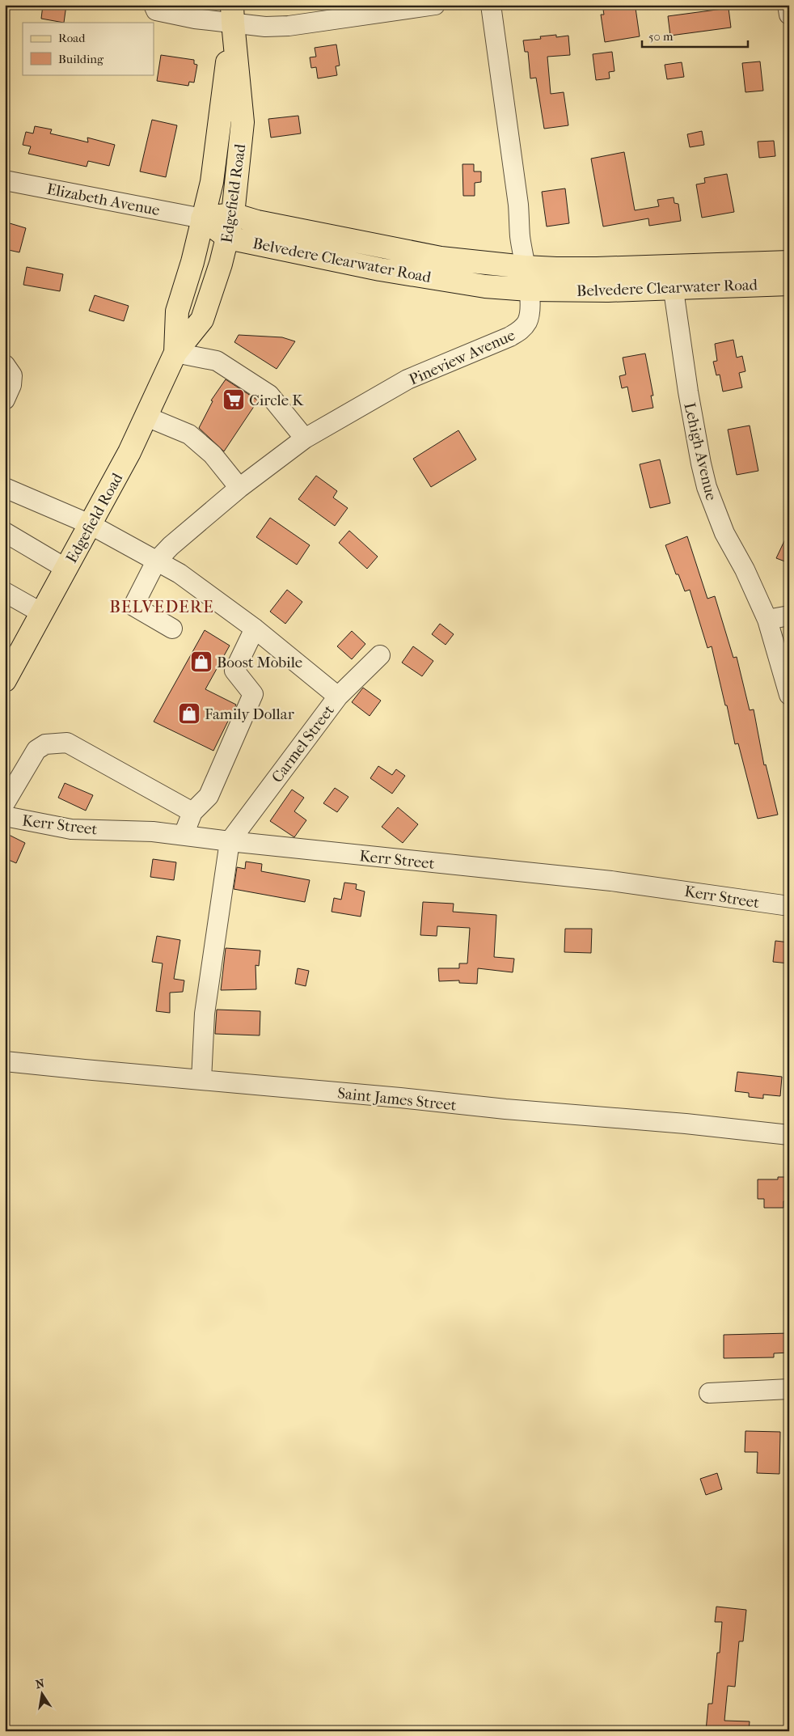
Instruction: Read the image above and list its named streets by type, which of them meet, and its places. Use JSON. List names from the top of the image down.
{
  "streets": {
    "main road": ["Edgefield Road", "Belvedere Clearwater Road"],
    "street": [
      "Elizabeth Avenue",
      "Pineview Avenue",
      "Lehigh Avenue",
      "Carmel Street",
      "Kerr Street",
      "Saint James Street"
    ]
  },
  "crossings": [
    ["Edgefield Road", "Elizabeth Avenue"],
    ["Edgefield Road", "Belvedere Clearwater Road"],
    ["Edgefield Road", "Carmel Street"],
    ["Elizabeth Avenue", "Belvedere Clearwater Road"],
    ["Belvedere Clearwater Road", "Pineview Avenue"],
    ["Belvedere Clearwater Road", "Lehigh Avenue"],
    ["Pineview Avenue", "Carmel Street"],
    ["Carmel Street", "Kerr Street"],
    ["Carmel Street", "Saint James Street"]
  ],
  "districts": ["BELVEDERE"],
  "places": {
    "supermarket": ["Circle K"],
    "shop": ["Boost Mobile", "Family Dollar"]
  },
  "legend": ["Road", "Building"],
  "scale_bar": "50 m",
  "north": "top"
}
